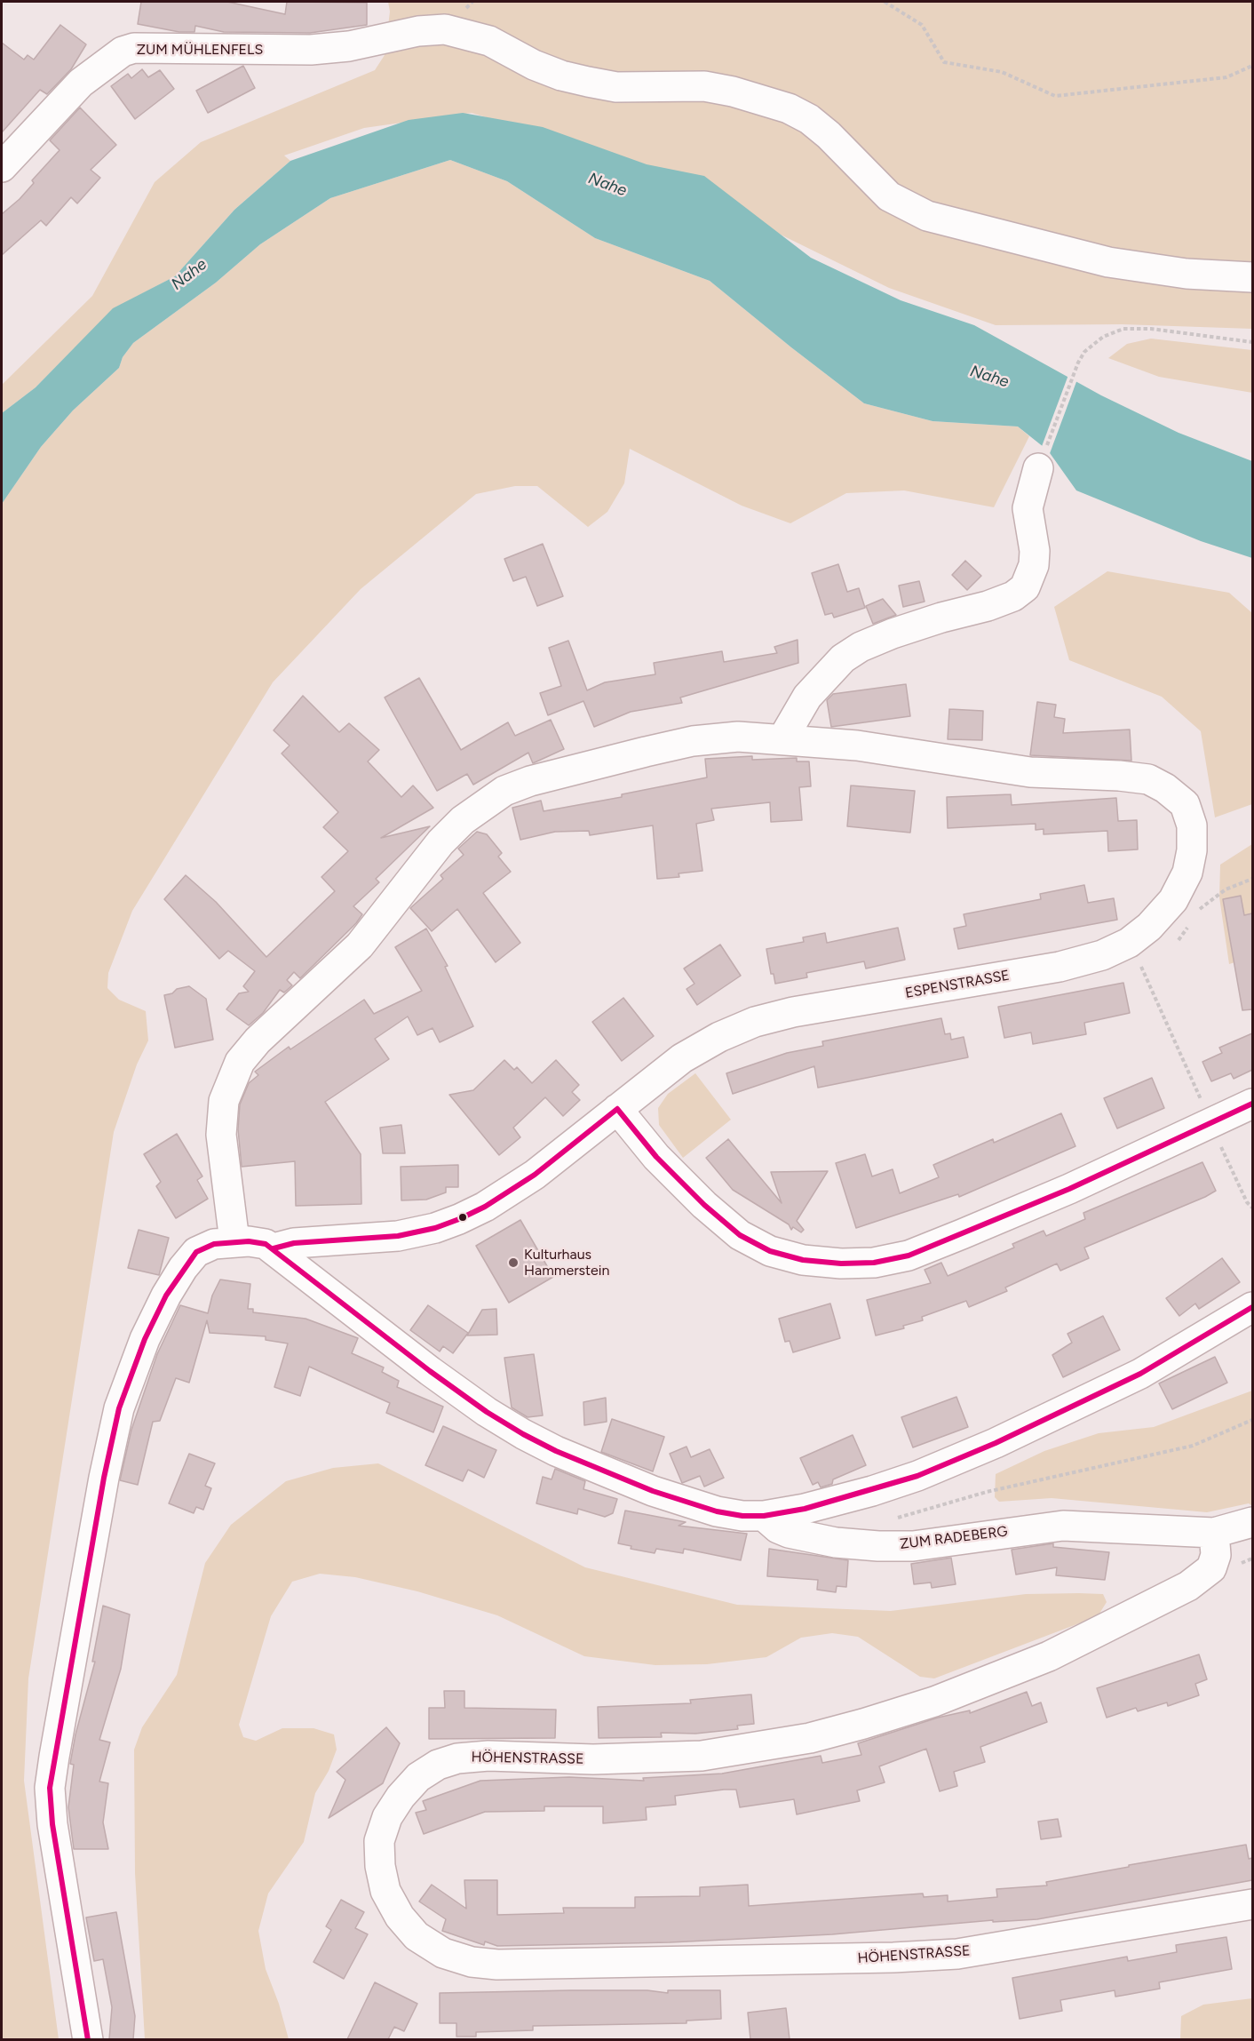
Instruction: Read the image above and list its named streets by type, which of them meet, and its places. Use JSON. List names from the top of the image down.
{
  "streets": {
    "street": [
      "ZUM MÜHLENFELS",
      "ESPENSTRASSE",
      "ZUM RADEBERG",
      "HÖHENSTRASSE"
    ]
  },
  "crossings": [
    ["ZUM RADEBERG", "HÖHENSTRASSE"]
  ],
  "water": ["Nahe"],
  "places": ["Kulturhaus Hammerstein"]
}
